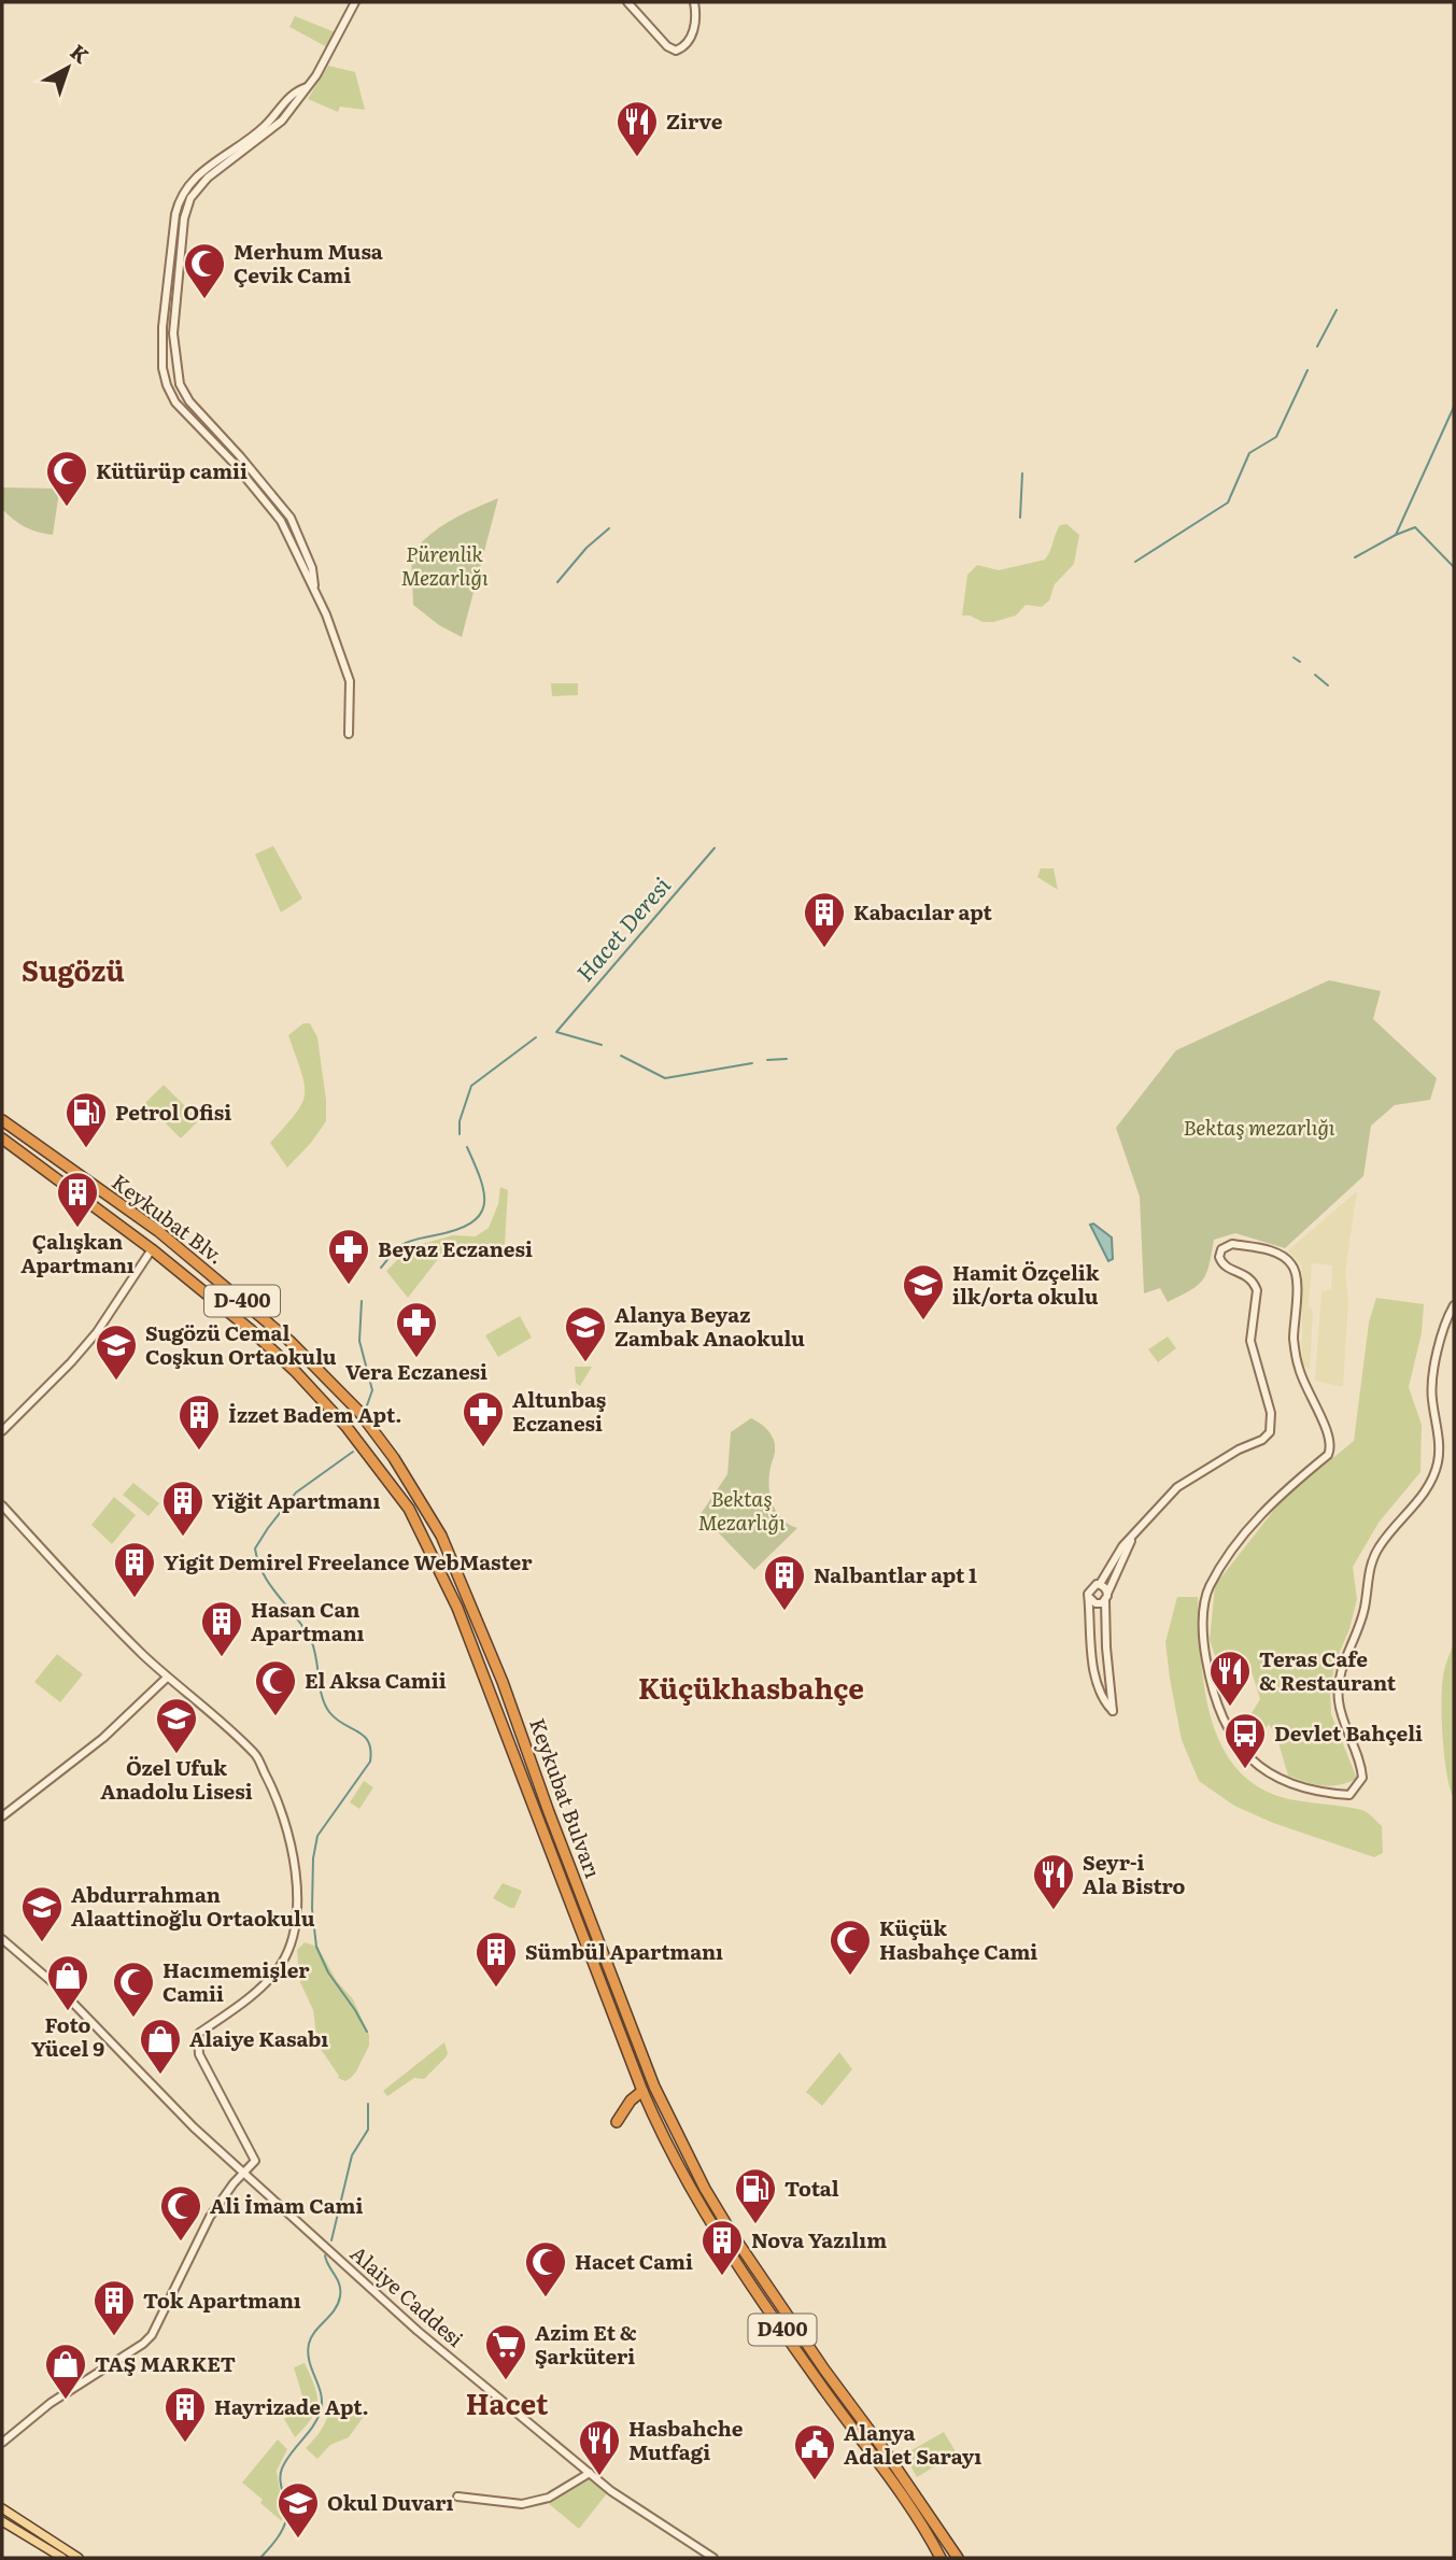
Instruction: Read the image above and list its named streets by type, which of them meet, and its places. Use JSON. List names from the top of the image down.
{
  "streets": {
    "highway": [
      "Keykubat Blv.",
      "D-400",
      "Keykubat Bulvarı",
      "D400"
    ],
    "street": ["Alaiye Caddesi"]
  },
  "crossings": [
    ["Keykubat Blv.", "Keykubat Bulvarı"],
    ["Keykubat Bulvarı", "D400"]
  ],
  "districts": ["Sugözü", "Küçükhasbahçe", "Hacet"],
  "water": ["Hacet Deresi"],
  "parks": ["Pürenlik Mezarlığı", "Bektaş mezarlığı", "Bektaş Mezarlığı"],
  "places": {
    "restaurant": [
      "Zirve",
      "Teras Cafe & Restaurant",
      "Seyr-i Ala Bistro",
      "Hasbahche Mutfagi"
    ],
    "mosque": [
      "Merhum Musa Çevik Cami",
      "Kütürüp camii",
      "El Aksa Camii",
      "Küçük Hasbahçe Cami",
      "Hacımemişler Camii",
      "Ali İmam Cami",
      "Hacet Cami"
    ],
    "building": [
      "Kabacılar apt",
      "Çalışkan Apartmanı",
      "İzzet Badem Apt.",
      "Yiğit Apartmanı",
      "Yigit Demirel Freelance WebMaster",
      "Nalbantlar apt 1",
      "Hasan Can Apartmanı",
      "Sümbül Apartmanı",
      "Nova Yazılım",
      "Tok Apartmanı",
      "Hayrizade Apt."
    ],
    "fuel station": ["Petrol Ofisi", "Total"],
    "pharmacy": ["Beyaz Eczanesi", "Vera Eczanesi", "Altunbaş Eczanesi"],
    "school or university": [
      "Hamit Özçelik ilk/orta okulu",
      "Alanya Beyaz Zambak Anaokulu",
      "Sugözü Cemal Coşkun Ortaokulu",
      "Özel Ufuk Anadolu Lisesi",
      "Abdurrahman Alaattinoğlu Ortaokulu",
      "Okul Duvarı"
    ],
    "bus stop": ["Devlet Bahçeli"],
    "shop": ["Foto Yücel 9", "Alaiye Kasabı", "TAŞ MARKET"],
    "supermarket": ["Azim Et & Şarküteri"],
    "public building": ["Alanya Adalet Sarayı"]
  },
  "north": "top right"
}
